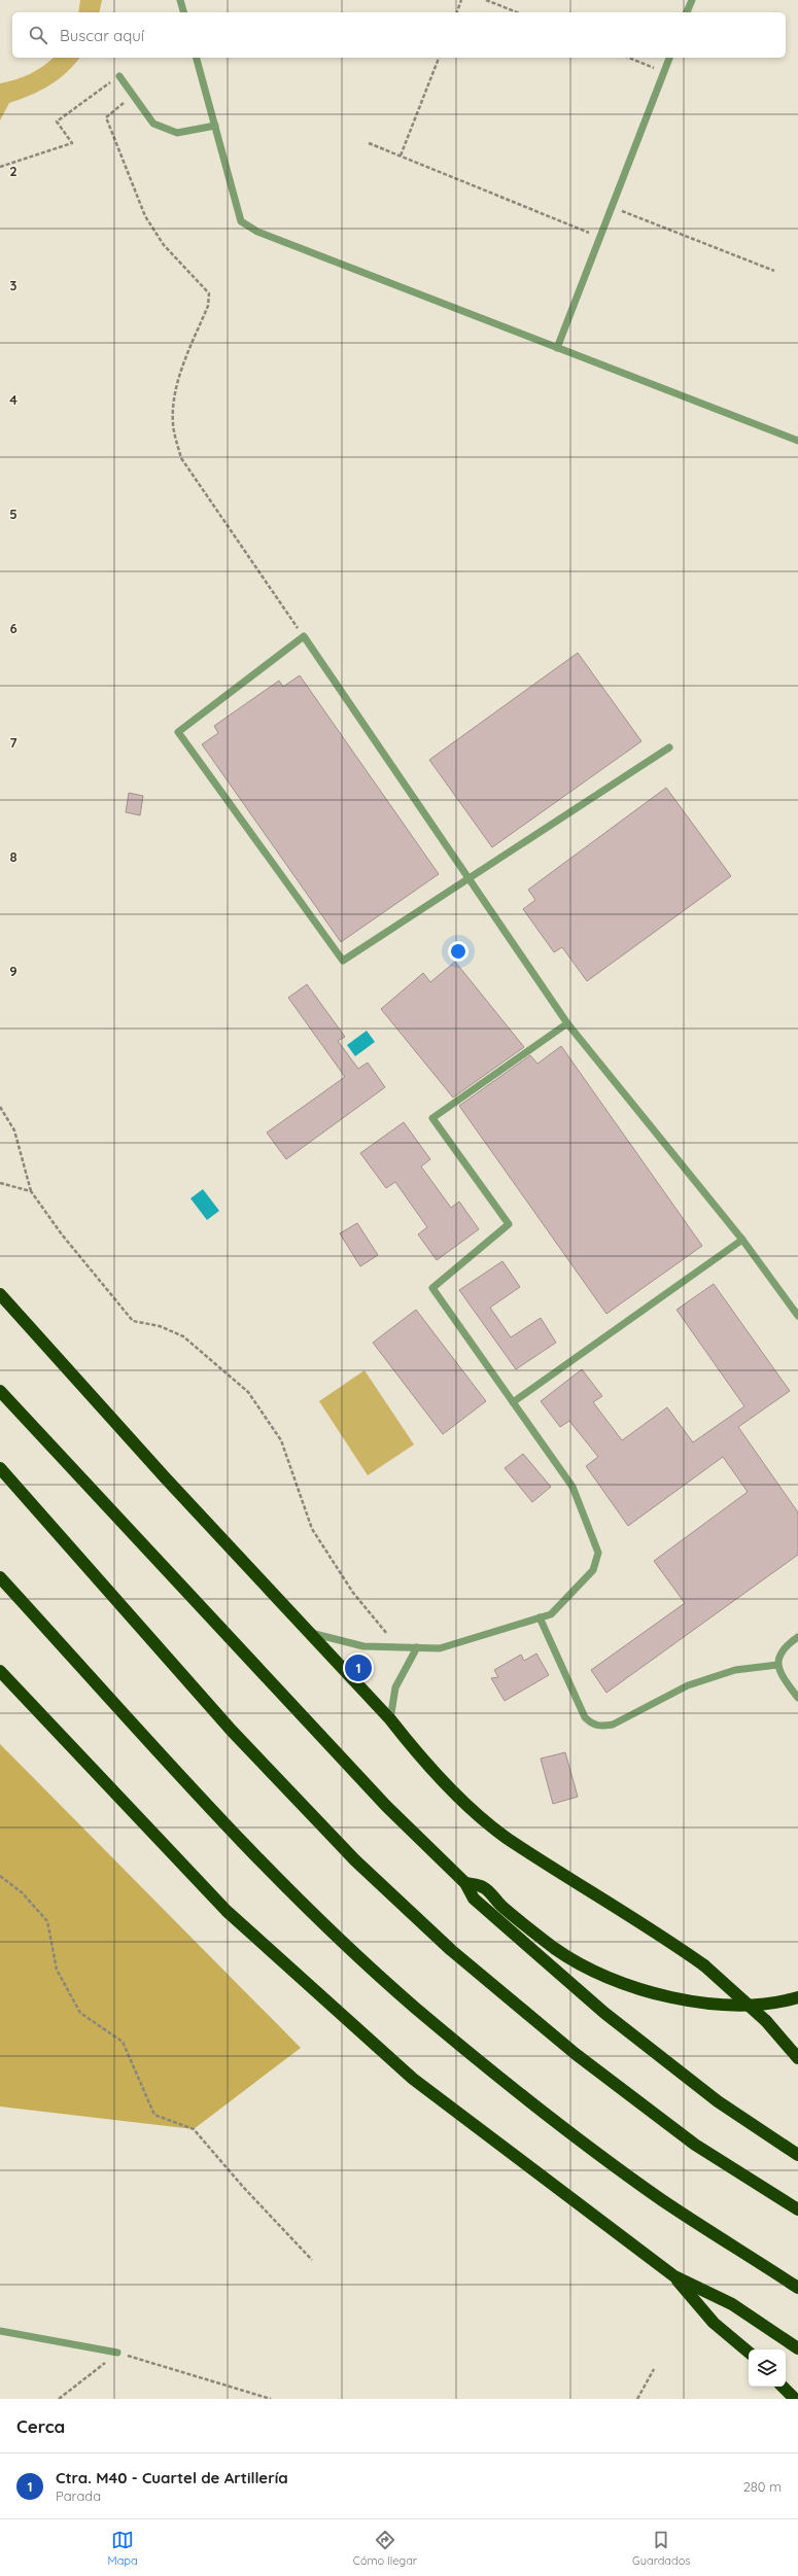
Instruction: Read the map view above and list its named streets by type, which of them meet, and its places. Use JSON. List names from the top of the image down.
{
  "page": {
    "search": "Buscar aquí",
    "pins": "1",
    "heading": "Cerca",
    "list": [
      {
        "mark": "1",
        "name": "Ctra. M40 - Cuartel de Artillería",
        "note": "Parada",
        "value": "280 m"
      }
    ],
    "nav": ["Mapa", "Cómo llegar", "Guardados"]
  },
  "grid": {
    "rows": [
      "2",
      "3",
      "4",
      "5",
      "6",
      "7",
      "8",
      "9"
    ]
  }
}
